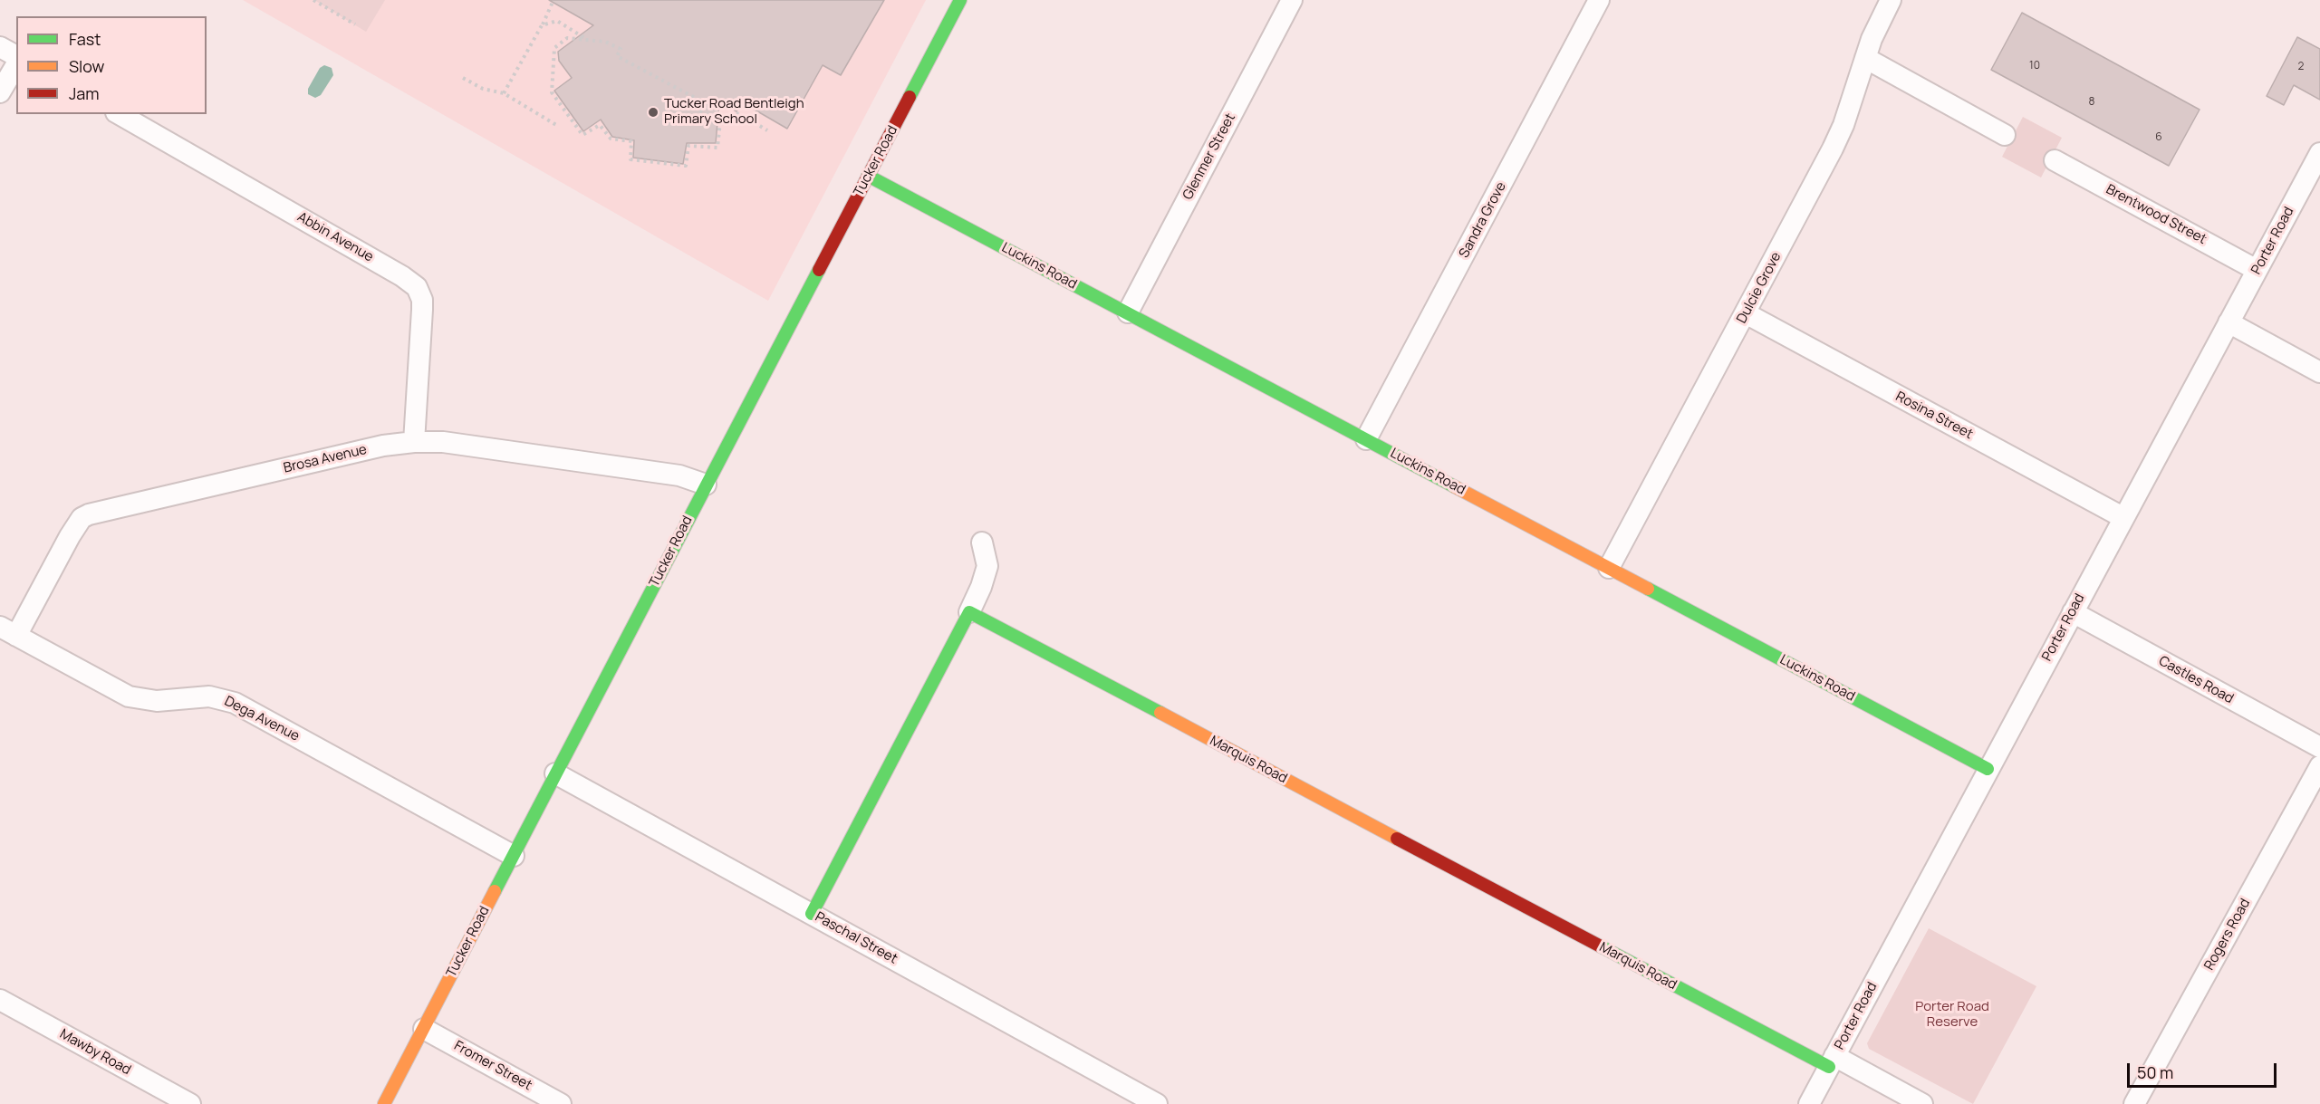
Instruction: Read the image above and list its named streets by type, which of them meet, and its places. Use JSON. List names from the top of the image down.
{
  "streets": {
    "street": [
      "Glenmer Street",
      "Tucker Road",
      "Brentwood Street",
      "Sandra Grove",
      "Abbin Avenue",
      "Porter Road",
      "Luckins Road",
      "Dulcie Grove",
      "Rosina Street",
      "Brosa Avenue",
      "Castles Road",
      "Dega Avenue",
      "Marquis Road",
      "Rogers Road",
      "Paschal Street",
      "Mawby Road",
      "Fromer Street"
    ]
  },
  "crossings": [
    ["Glenmer Street", "Luckins Road"],
    ["Tucker Road", "Luckins Road"],
    ["Tucker Road", "Brosa Avenue"],
    ["Tucker Road", "Dega Avenue"],
    ["Tucker Road", "Paschal Street"],
    ["Tucker Road", "Fromer Street"],
    ["Brentwood Street", "Porter Road"],
    ["Sandra Grove", "Luckins Road"],
    ["Abbin Avenue", "Brosa Avenue"],
    ["Porter Road", "Luckins Road"],
    ["Porter Road", "Rosina Street"],
    ["Porter Road", "Castles Road"],
    ["Porter Road", "Marquis Road"],
    ["Luckins Road", "Dulcie Grove"],
    ["Dulcie Grove", "Rosina Street"],
    ["Brosa Avenue", "Dega Avenue"]
  ],
  "parks": ["Porter Road Reserve"],
  "places": ["Tucker Road Bentleigh Primary School"],
  "house_numbers": [
    "10",
    "2",
    "8",
    "6"
  ],
  "legend": ["Fast", "Slow", "Jam"],
  "scale_bar": "50 m"
}
